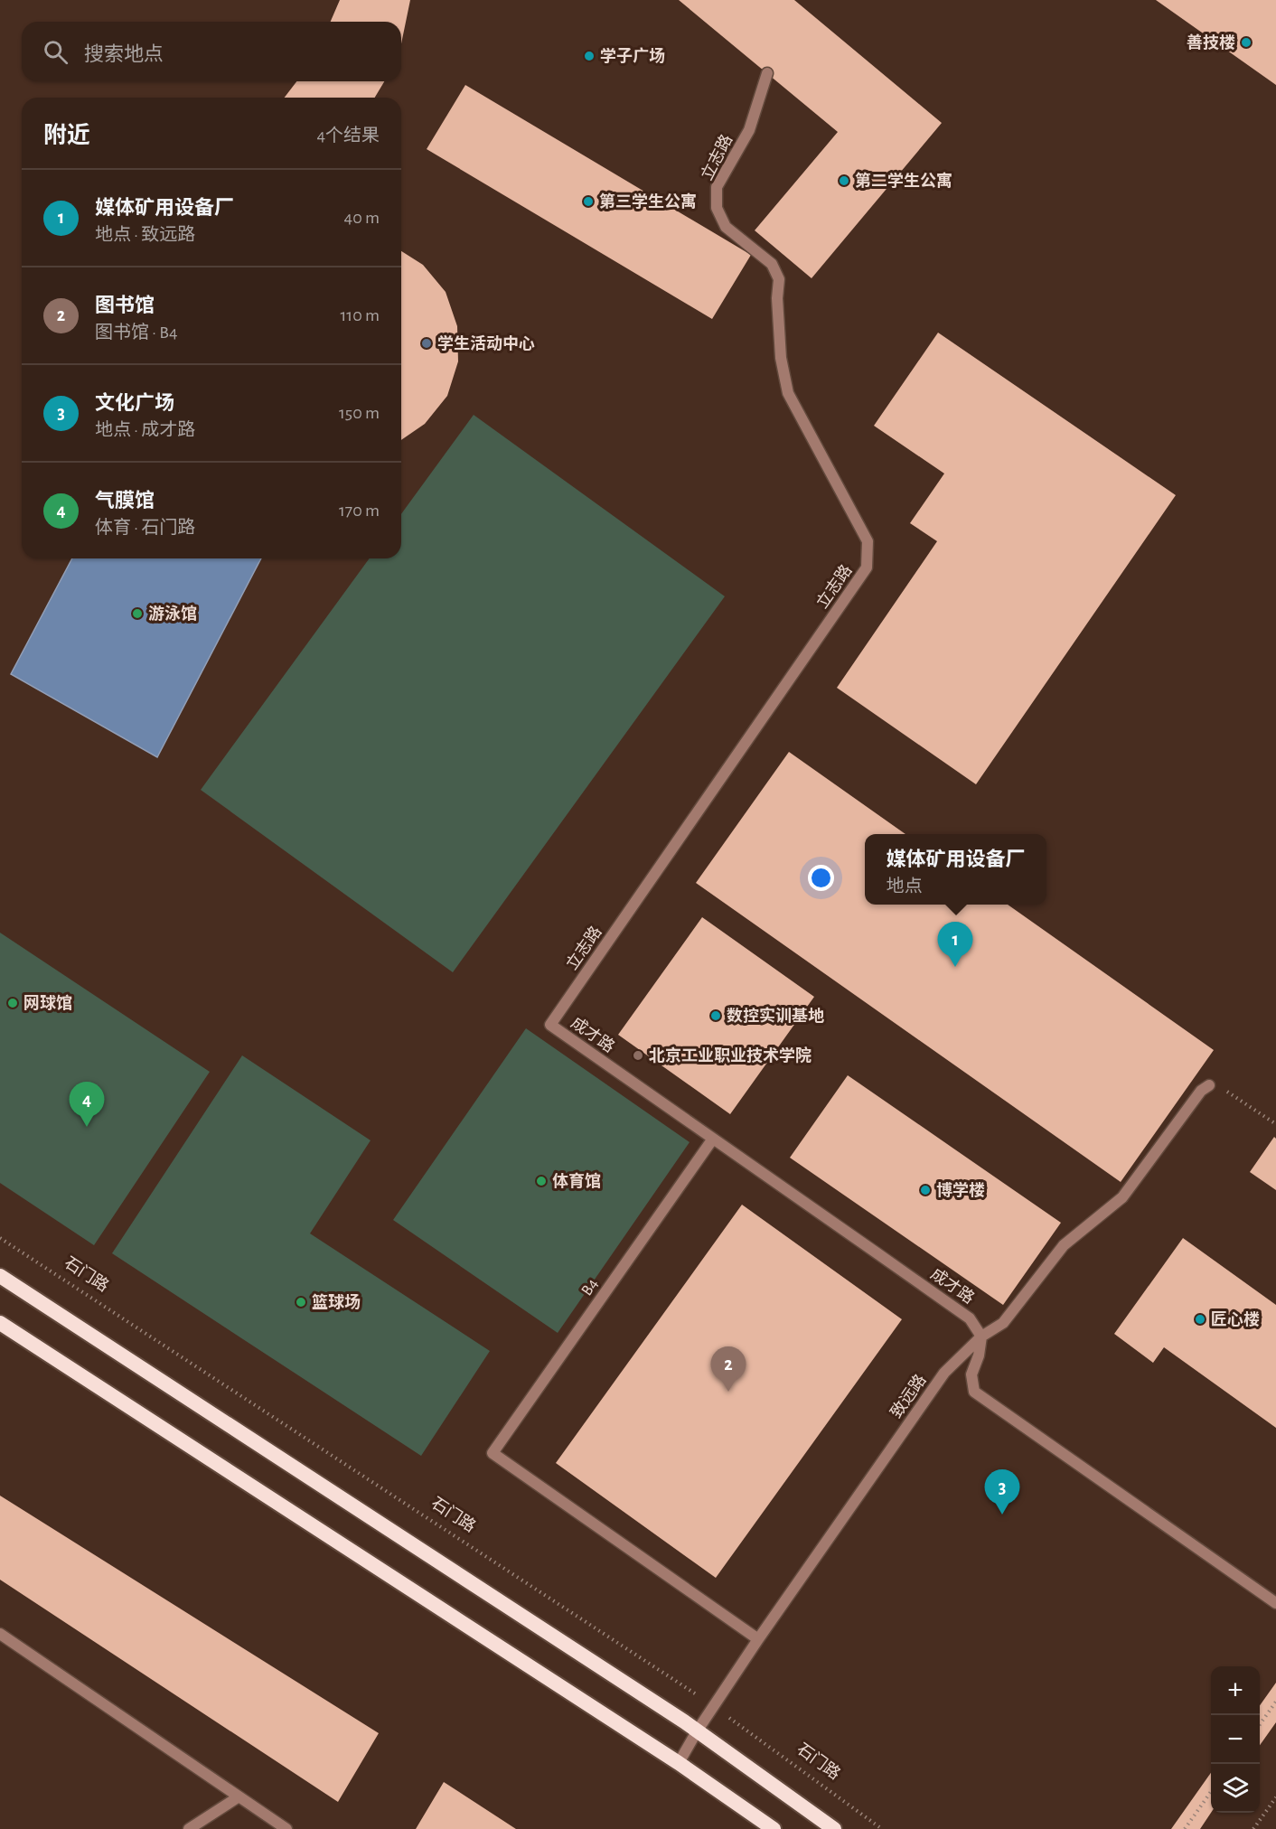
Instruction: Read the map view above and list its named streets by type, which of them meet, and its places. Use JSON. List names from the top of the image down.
{
  "streets": {
    "street": [
      "立志路",
      "成才路",
      "B4",
      "致远路"
    ],
    "path": ["石门路"]
  },
  "crossings": [
    ["立志路", "成才路"],
    ["成才路", "B4"],
    ["成才路", "致远路"],
    ["石门路", "致远路"],
    ["B4", "致远路"]
  ],
  "places": [
    "善技楼",
    "学子广场",
    "第二学生公寓",
    "第三学生公寓",
    "学生活动中心",
    "游泳馆",
    "网球馆",
    "数控实训基地",
    "北京工业职业技术学院",
    "体育馆",
    "博学楼",
    "篮球场",
    "匠心楼"
  ],
  "page": {
    "search": "搜索地点",
    "heading": ["附近", "4个结果"],
    "list": [
      {
        "mark": "1",
        "name": "媒体矿用设备厂",
        "note": "地点 · 致远路",
        "value": "40 m"
      },
      {
        "mark": "2",
        "name": "图书馆",
        "note": "图书馆 · B4",
        "value": "110 m"
      },
      {
        "mark": "3",
        "name": "文化广场",
        "note": "地点 · 成才路",
        "value": "150 m"
      },
      {
        "mark": "4",
        "name": "气膜馆",
        "note": "体育 · 石门路",
        "value": "170 m"
      }
    ],
    "popup": ["媒体矿用设备厂", "地点"],
    "pins": [
      "1",
      "4",
      "2",
      "3"
    ],
    "map_buttons": ["+", "−"]
  }
}
